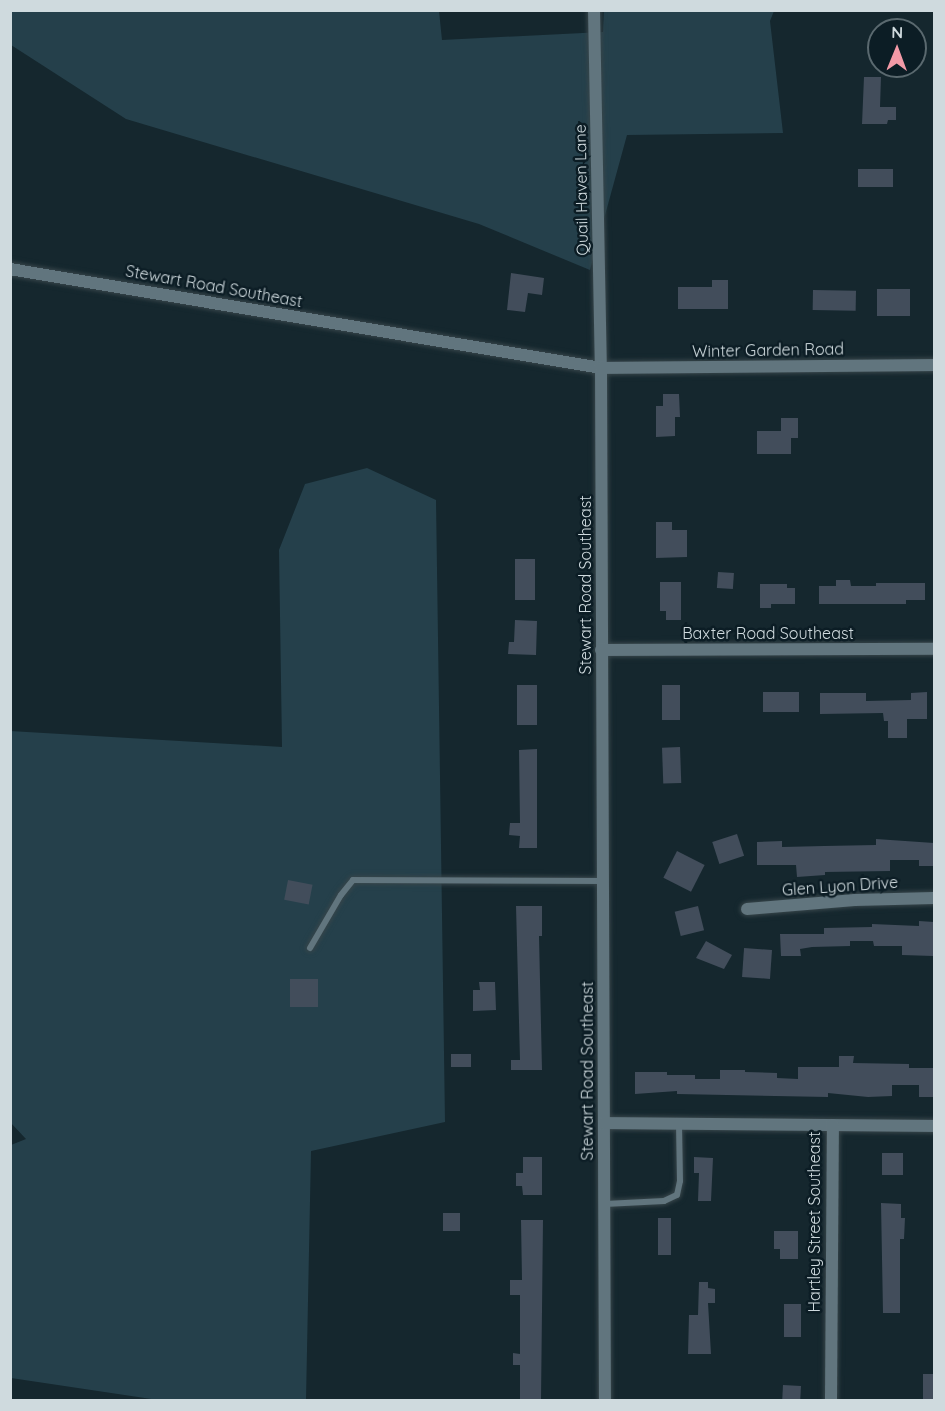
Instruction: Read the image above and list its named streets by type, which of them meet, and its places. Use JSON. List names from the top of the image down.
{
  "streets": {
    "street": [
      "Quail Haven Lane",
      "Stewart Road Southeast",
      "Winter Garden Road",
      "Baxter Road Southeast",
      "Glen Lyon Drive",
      "Hartley Street Southeast"
    ]
  },
  "crossings": [
    ["Quail Haven Lane", "Stewart Road Southeast"],
    ["Quail Haven Lane", "Winter Garden Road"],
    ["Stewart Road Southeast", "Winter Garden Road"],
    ["Stewart Road Southeast", "Baxter Road Southeast"],
    ["Stewart Road Southeast", "Hartley Street Southeast"]
  ],
  "north": "top"
}
